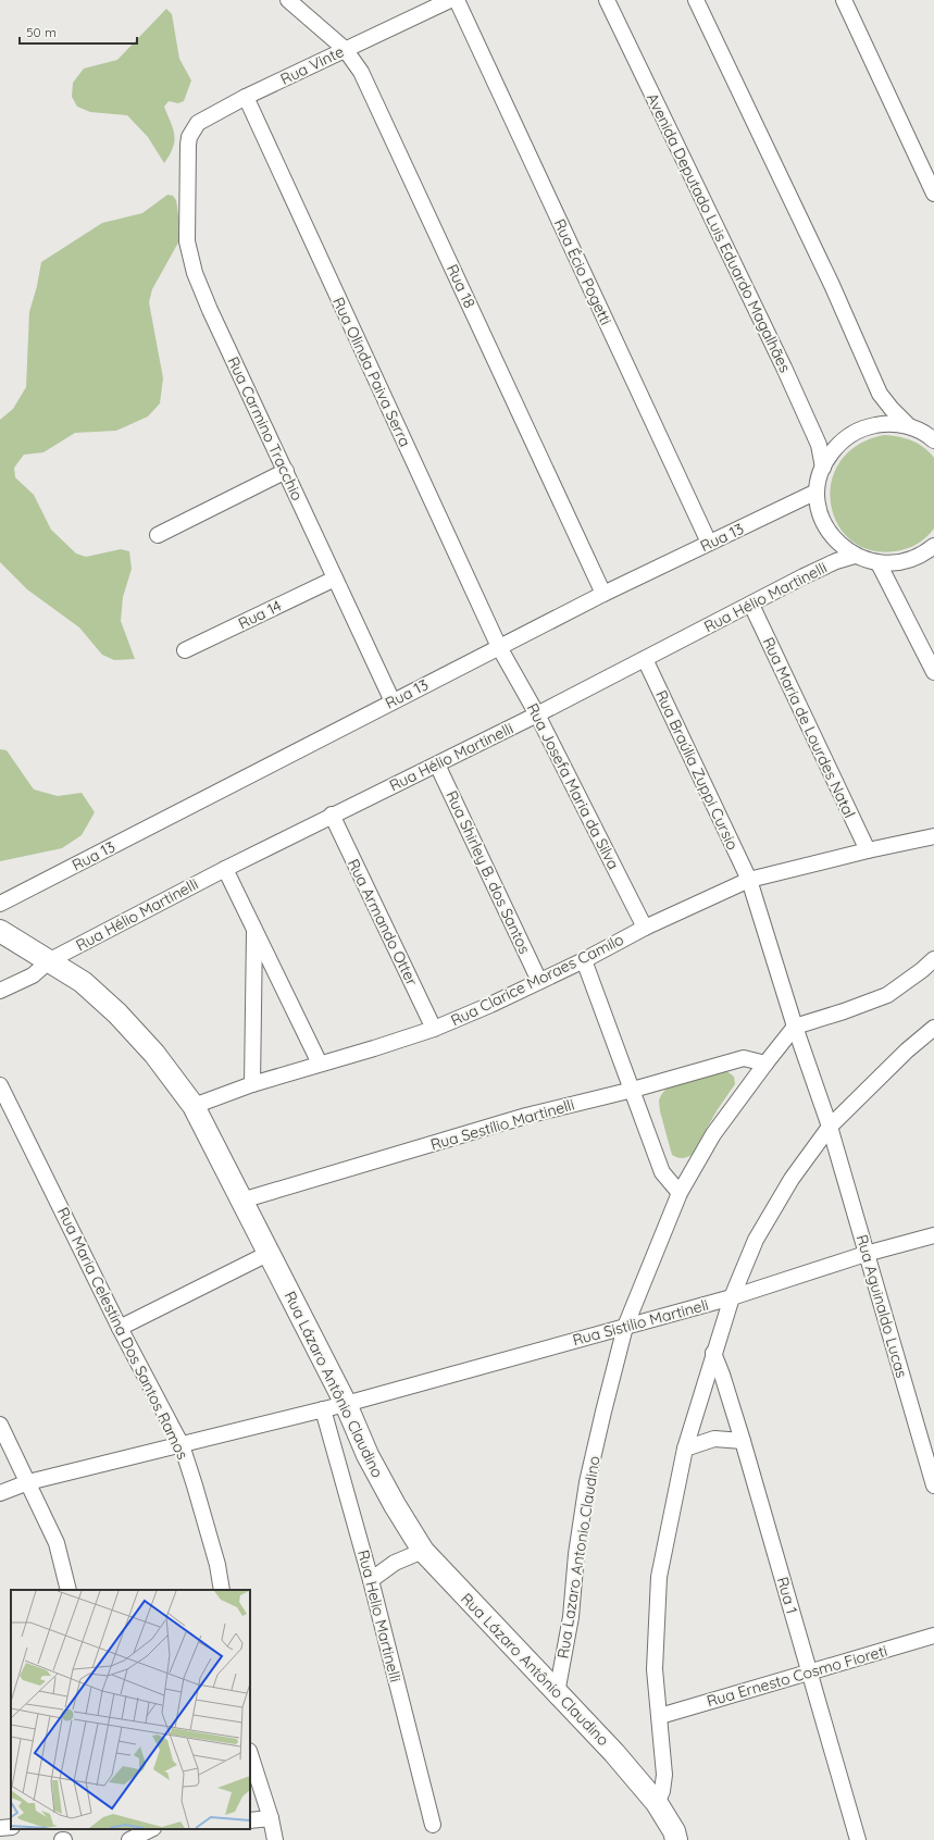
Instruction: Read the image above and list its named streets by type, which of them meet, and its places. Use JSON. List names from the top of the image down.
{
  "streets": {
    "main road": ["Rua Lázaro Antônio Claudino"],
    "street": [
      "Rua Vinte",
      "Avenida Deputado Luis Eduardo Magalhães",
      "Rua Écio Pogetti",
      "Rua 18",
      "Rua Olinda Paiva Serra",
      "Rua Carmino Tracchio",
      "Rua 13",
      "Rua Hélio Martinelli",
      "Rua 14",
      "Rua Maria de Lourdes Natal",
      "Rua Braúlia Zuppi Cursio",
      "Rua Josefa Maria da Silva",
      "Rua Shirley B. dos Santos",
      "Rua Armando Otter",
      "Rua Clarice Moraes Camilo",
      "Rua Sestílio Martinelli",
      "Rua Aguinaldo Lucas",
      "Rua Sistilio Martineli",
      "Rua Maria Celestina Dos Santos Ramos",
      "Rua Lazaro Antonio Claudino",
      "Rua 1",
      "Rua Helio Martinelli",
      "Rua Ernesto Cosmo Fioreti"
    ]
  },
  "crossings": [
    ["Rua Vinte", "Rua 18"],
    ["Rua Vinte", "Rua Olinda Paiva Serra"],
    ["Rua Vinte", "Rua Carmino Tracchio"],
    ["Rua Écio Pogetti", "Rua 13"],
    ["Rua 18", "Rua 13"],
    ["Rua Olinda Paiva Serra", "Rua 13"],
    ["Rua Olinda Paiva Serra", "Rua Josefa Maria da Silva"],
    ["Rua Carmino Tracchio", "Rua 13"],
    ["Rua Carmino Tracchio", "Rua 14"],
    ["Rua 13", "Rua Josefa Maria da Silva"],
    ["Rua Hélio Martinelli", "Rua Maria de Lourdes Natal"],
    ["Rua Hélio Martinelli", "Rua Braúlia Zuppi Cursio"],
    ["Rua Hélio Martinelli", "Rua Josefa Maria da Silva"],
    ["Rua Hélio Martinelli", "Rua Shirley B. dos Santos"],
    ["Rua Hélio Martinelli", "Rua Armando Otter"],
    ["Rua Hélio Martinelli", "Rua Lázaro Antônio Claudino"],
    ["Rua Maria de Lourdes Natal", "Rua Clarice Moraes Camilo"],
    ["Rua Braúlia Zuppi Cursio", "Rua Clarice Moraes Camilo"],
    ["Rua Josefa Maria da Silva", "Rua Clarice Moraes Camilo"],
    ["Rua Shirley B. dos Santos", "Rua Clarice Moraes Camilo"],
    ["Rua Armando Otter", "Rua Clarice Moraes Camilo"],
    ["Rua Clarice Moraes Camilo", "Rua Lázaro Antônio Claudino"],
    ["Rua Sestílio Martinelli", "Rua Lázaro Antônio Claudino"],
    ["Rua Sestílio Martinelli", "Rua Lazaro Antonio Claudino"],
    ["Rua Aguinaldo Lucas", "Rua Sistilio Martineli"],
    ["Rua Sistilio Martineli", "Rua Maria Celestina Dos Santos Ramos"],
    ["Rua Sistilio Martineli", "Rua Lázaro Antônio Claudino"],
    ["Rua Sistilio Martineli", "Rua Lazaro Antonio Claudino"],
    ["Rua Sistilio Martineli", "Rua Helio Martinelli"],
    ["Rua Lázaro Antônio Claudino", "Rua Lazaro Antonio Claudino"],
    ["Rua 1", "Rua Ernesto Cosmo Fioreti"]
  ],
  "scale_bar": "50 m"
}
